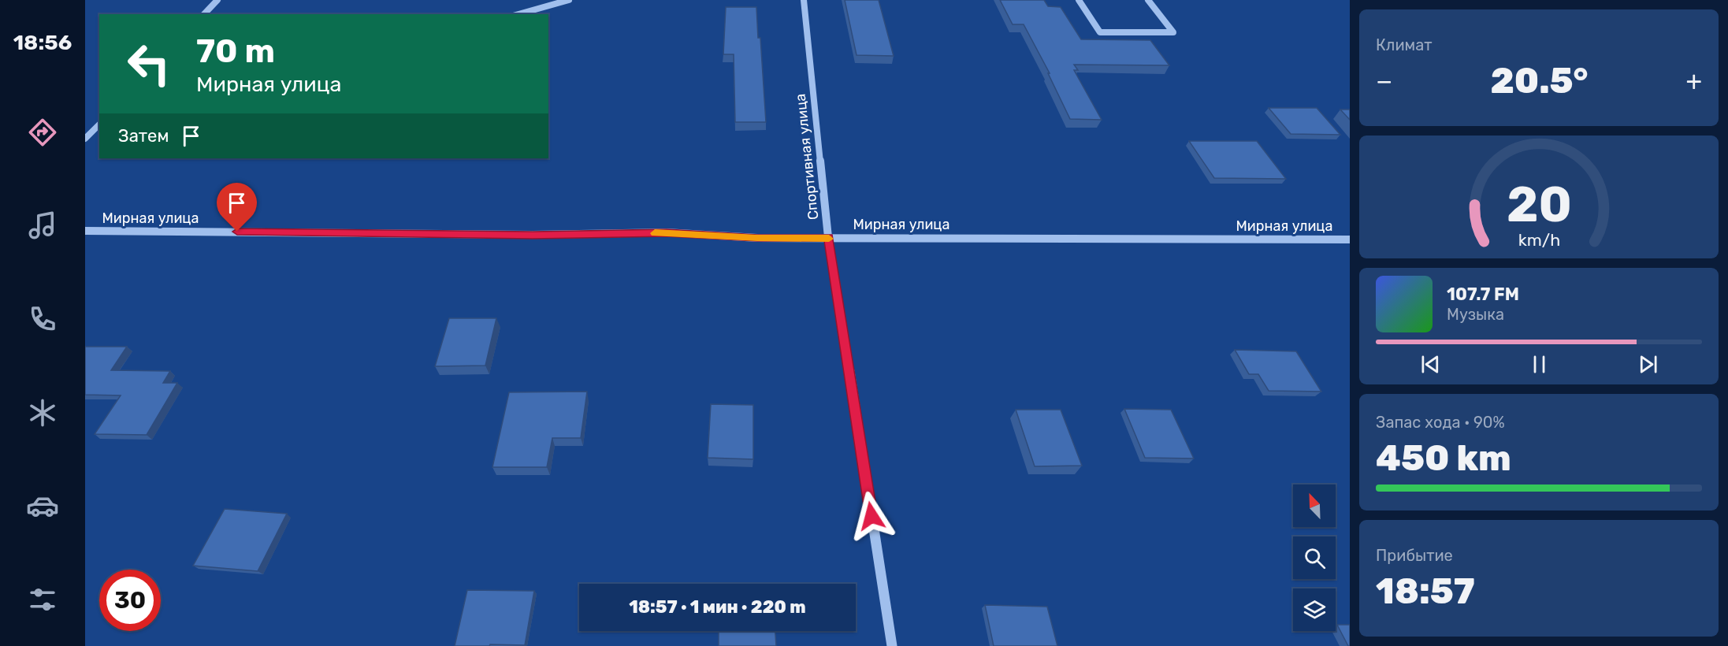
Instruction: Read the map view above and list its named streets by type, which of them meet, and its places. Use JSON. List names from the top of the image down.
{
  "streets": {
    "street": ["Спортивная улица", "Мирная улица"]
  },
  "crossings": [
    ["Спортивная улица", "Мирная улица"]
  ],
  "north": "top left",
  "page": {
    "tabs": "18:56",
    "tile": [
      "Климат",
      ["Запас хода · 90%", "450 km"],
      ["Прибытие", "18:57"]
    ],
    "turn": ["70 m", "Мирная улица"],
    "heat": ["−", "20.5°", "+"],
    "then": "Затем",
    "song": ["107.7 FM", "Музыка"],
    "limit": "30",
    "trip": "18:57 · 1 мин · 220 m",
    "gauge": ["20", "km/h"]
  }
}
